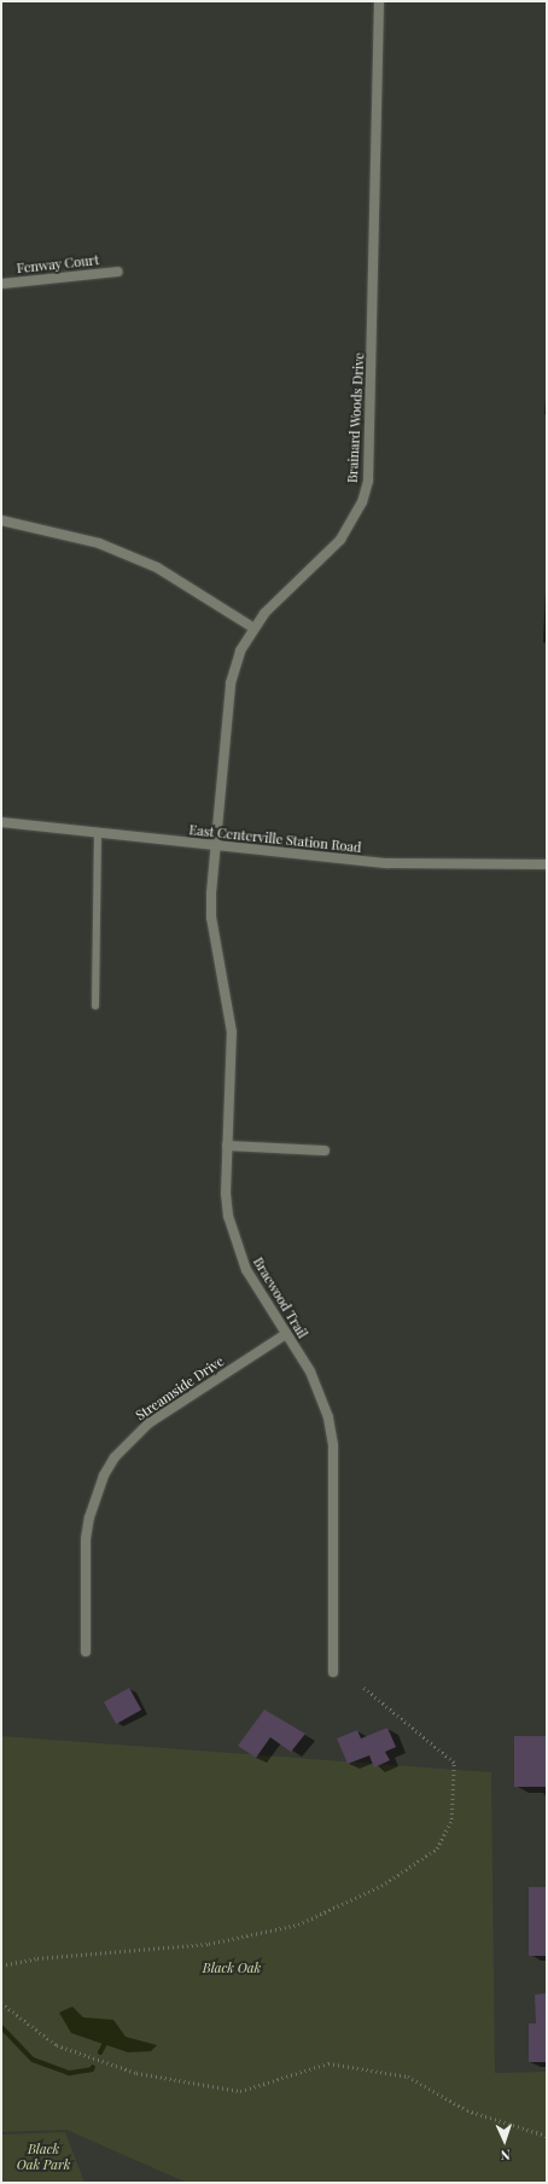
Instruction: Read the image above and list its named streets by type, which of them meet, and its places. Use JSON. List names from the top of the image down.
{
  "streets": {
    "street": [
      "Fenway Court",
      "Brainard Woods Drive",
      "East Centerville Station Road",
      "Braewood Trail",
      "Streamside Drive"
    ]
  },
  "crossings": [
    ["Brainard Woods Drive", "East Centerville Station Road"],
    ["Brainard Woods Drive", "Braewood Trail"],
    ["East Centerville Station Road", "Braewood Trail"],
    ["Braewood Trail", "Streamside Drive"]
  ],
  "parks": ["Black Oak", "Black Oak Park"],
  "north": "bottom"
}
